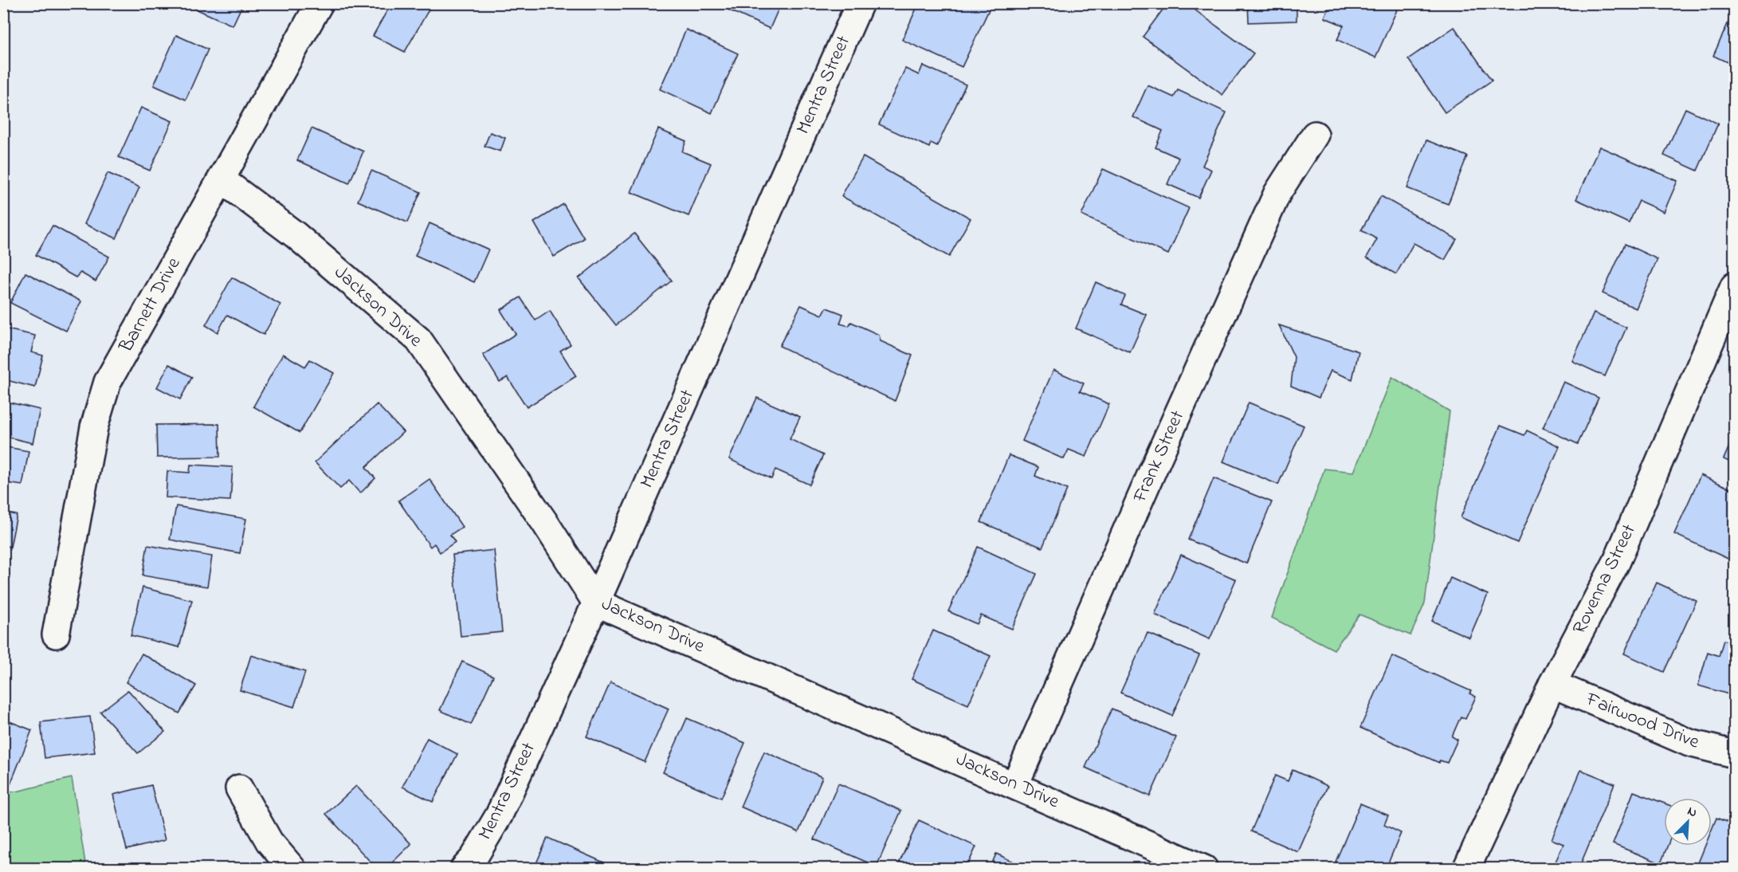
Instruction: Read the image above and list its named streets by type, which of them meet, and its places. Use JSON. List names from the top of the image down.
{
  "streets": {
    "street": [
      "Mentra Street",
      "Barnett Drive",
      "Jackson Drive",
      "Frank Street",
      "Rovenna Street",
      "Fairwood Drive"
    ]
  },
  "crossings": [
    ["Mentra Street", "Jackson Drive"],
    ["Barnett Drive", "Jackson Drive"],
    ["Jackson Drive", "Frank Street"],
    ["Rovenna Street", "Fairwood Drive"]
  ],
  "north": "top right"
}
